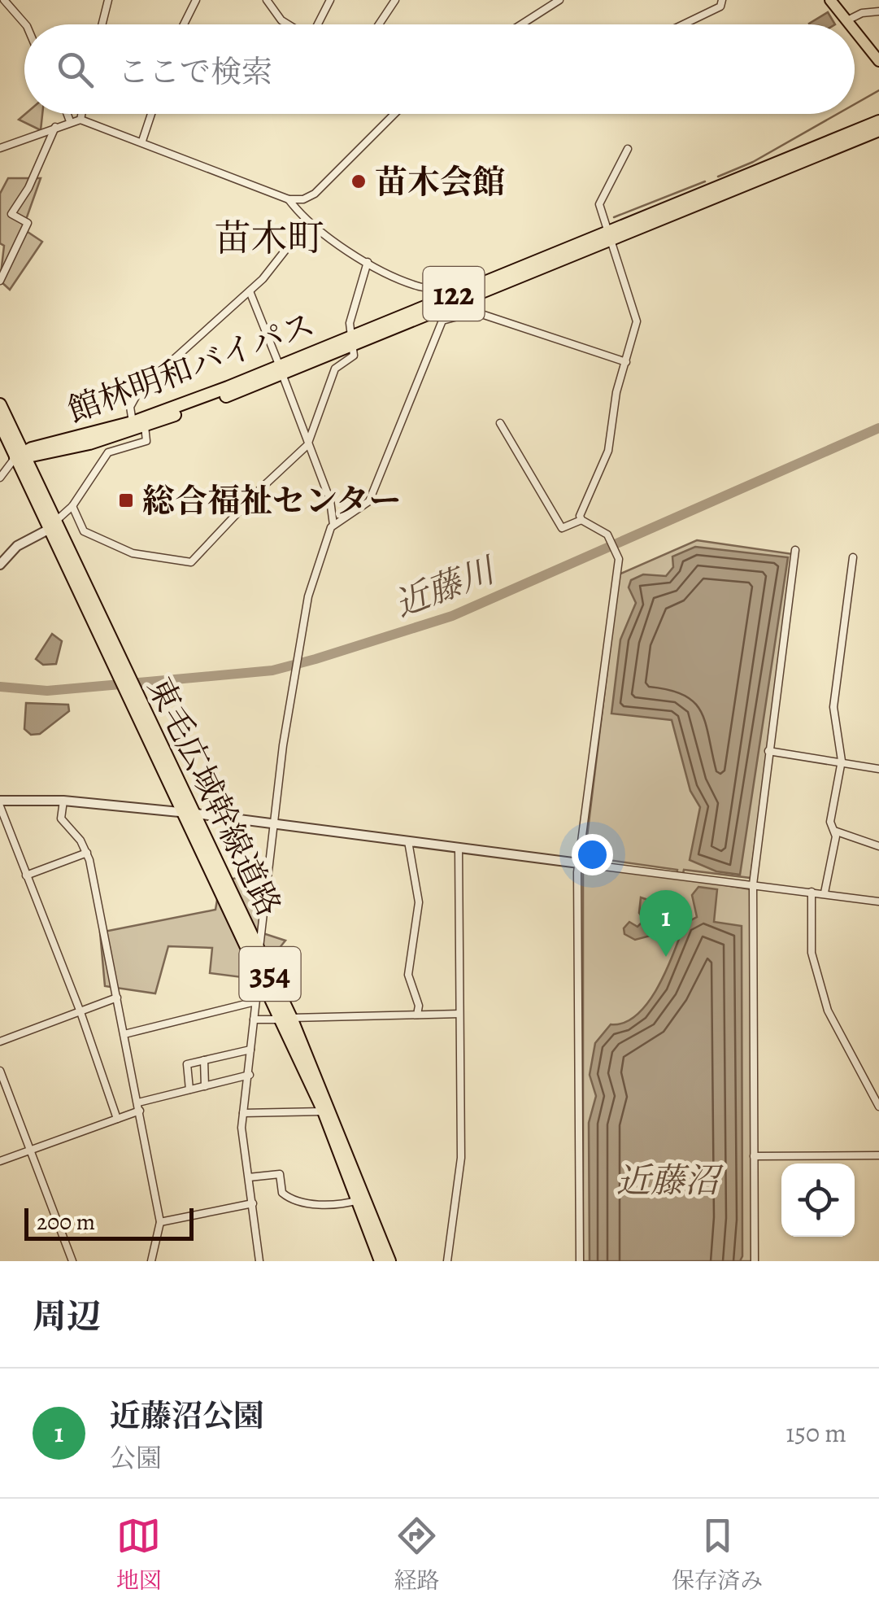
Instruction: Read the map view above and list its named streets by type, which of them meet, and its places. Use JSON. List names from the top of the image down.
{
  "streets": {
    "highway": [
      "122",
      "館林明和バイパス",
      "東毛広域幹線道路",
      "354"
    ]
  },
  "crossings": [
    ["館林明和バイパス", "東毛広域幹線道路"]
  ],
  "districts": ["苗木町"],
  "water": ["近藤川", "近藤沼"],
  "places": {
    "other": ["苗木会館"],
    "transit": ["総合福祉センター"]
  },
  "scale_bar": "200 m",
  "page": {
    "search": "ここで検索",
    "pins": "1",
    "scale": "200 m",
    "heading": "周辺",
    "list": [
      {
        "mark": "1",
        "name": "近藤沼公園",
        "note": "公園",
        "value": "150 m"
      }
    ],
    "nav": ["地図", "経路", "保存済み"]
  }
}
